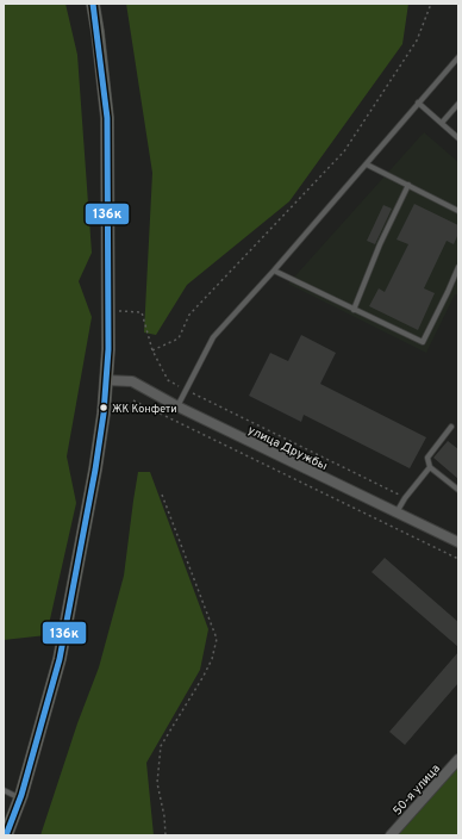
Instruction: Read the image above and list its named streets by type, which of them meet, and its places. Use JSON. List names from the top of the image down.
{
  "streets": {
    "street": ["улица Дружбы", "50-я улица"]
  },
  "places": ["ЖК Конфети"],
  "lines": ["transit line 136к"]
}
